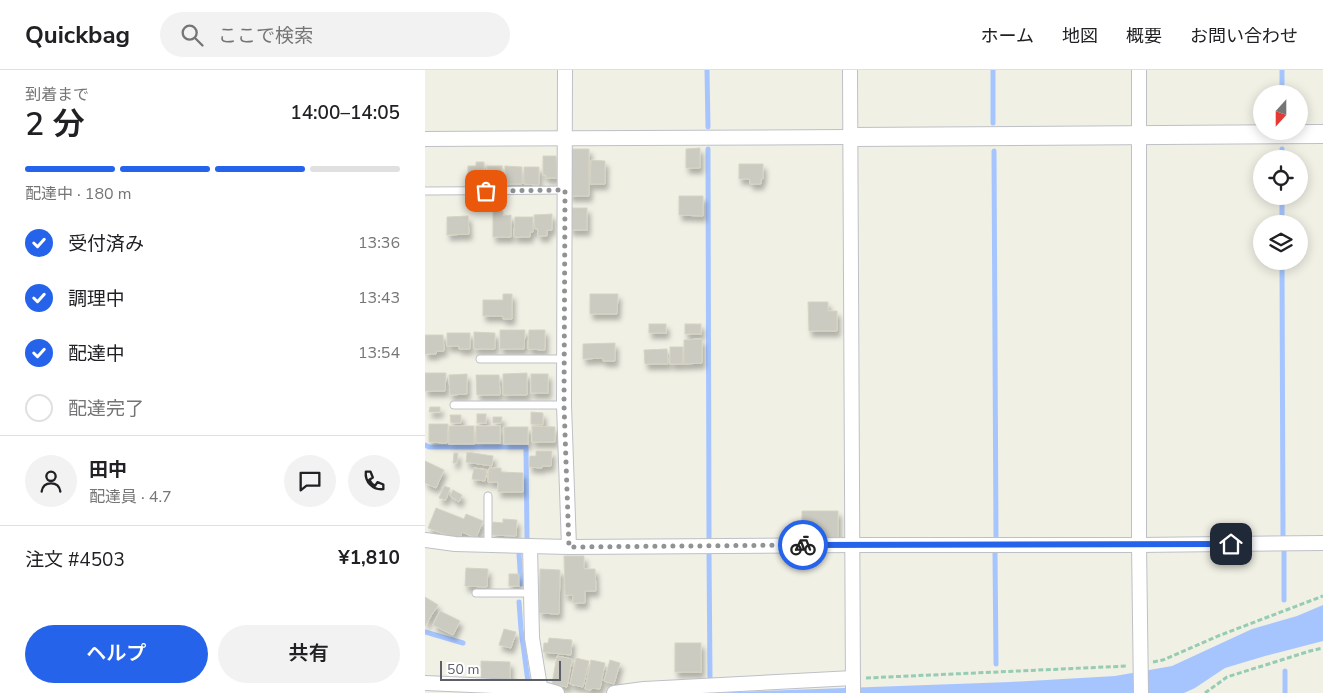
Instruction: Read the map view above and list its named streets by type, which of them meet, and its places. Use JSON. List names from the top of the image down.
{
  "scale_bar": "50 m",
  "north": "bottom",
  "page": {
    "header": "Quickbag",
    "search": "ここで検索",
    "nav": [
      "ホーム",
      "地図",
      "概要",
      "お問い合わせ"
    ],
    "heading": ["2 分", "到着まで", "14:00–14:05"],
    "panel": [
      "田中",
      "配達員 · 4.7",
      "注文 #4503",
      "¥1,810"
    ],
    "bar": "配達中 · 180 m",
    "list": [
      ["受付済み", "13:36"],
      ["調理中", "13:43"],
      ["配達中", "13:54"],
      "配達完了"
    ],
    "buttons": ["ヘルプ", "共有"],
    "scale": "50 m"
  }
}
